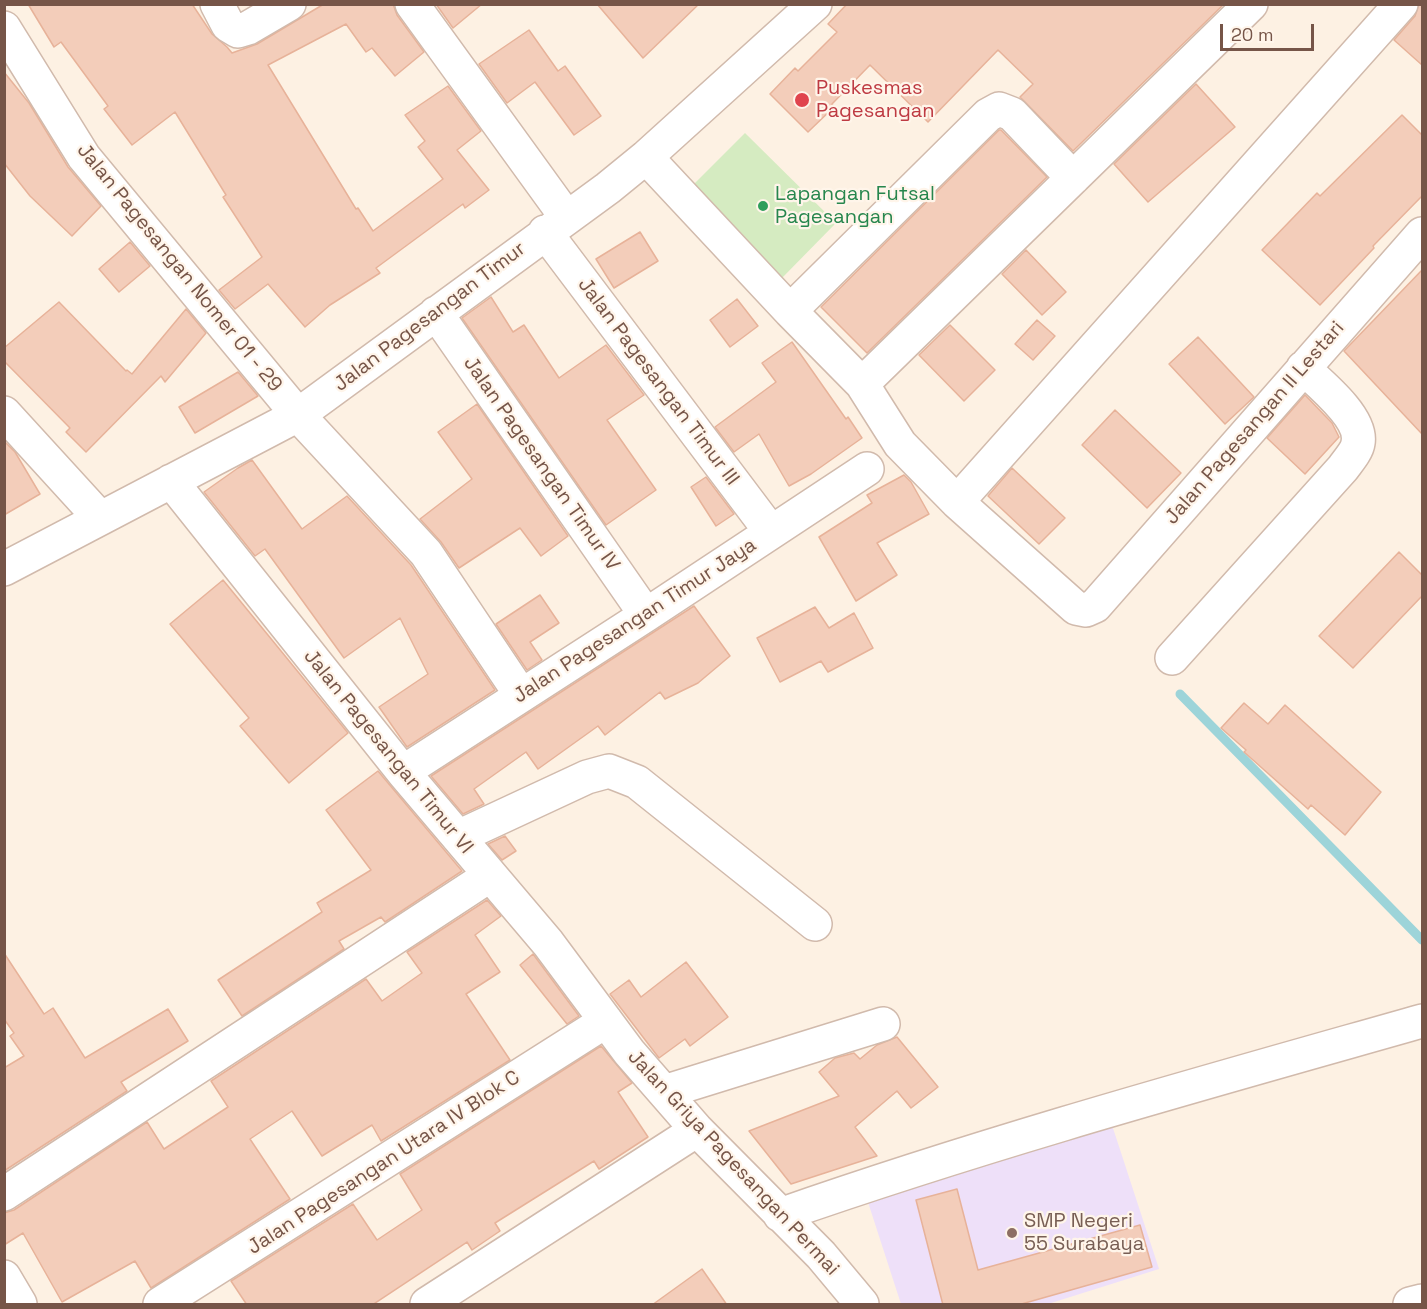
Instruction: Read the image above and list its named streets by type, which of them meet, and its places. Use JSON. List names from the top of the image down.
{
  "streets": {
    "street": [
      "Jalan Pagesangan Nomer 01 - 29",
      "Jalan Pagesangan Timur",
      "Jalan Pagesangan Timur III",
      "Jalan Pagesangan II Lestari",
      "Jalan Pagesangan Timur IV",
      "Jalan Pagesangan Timur Jaya",
      "Jalan Pagesangan Timur VI",
      "Jalan Pagesangan Utara IV Blok C",
      "Jalan Griya Pagesangan Permai"
    ]
  },
  "crossings": [
    ["Jalan Pagesangan Nomer 01 - 29", "Jalan Pagesangan Timur"],
    ["Jalan Pagesangan Nomer 01 - 29", "Jalan Pagesangan Timur Jaya"],
    ["Jalan Pagesangan Timur", "Jalan Pagesangan Timur III"],
    ["Jalan Pagesangan Timur", "Jalan Pagesangan Timur IV"],
    ["Jalan Pagesangan Timur", "Jalan Pagesangan Timur VI"],
    ["Jalan Pagesangan Timur III", "Jalan Pagesangan Timur Jaya"],
    ["Jalan Pagesangan Timur IV", "Jalan Pagesangan Timur Jaya"],
    ["Jalan Pagesangan Timur Jaya", "Jalan Pagesangan Timur VI"],
    ["Jalan Pagesangan Timur VI", "Jalan Pagesangan Utara IV Blok C"],
    ["Jalan Pagesangan Timur VI", "Jalan Griya Pagesangan Permai"],
    ["Jalan Pagesangan Utara IV Blok C", "Jalan Griya Pagesangan Permai"]
  ],
  "places": ["Puskesmas Pagesangan", "Lapangan Futsal Pagesangan", "SMP Negeri 55 Surabaya"],
  "scale_bar": "20 m"
}
